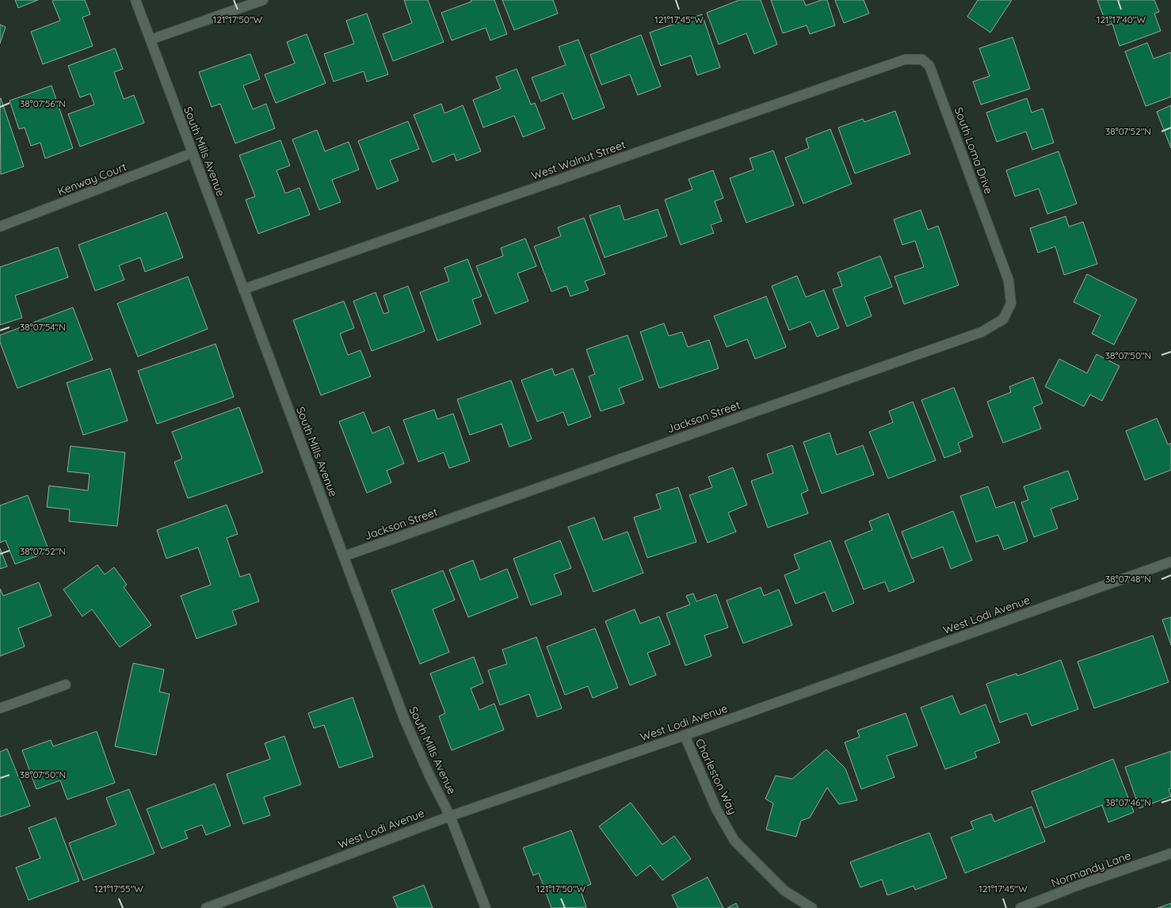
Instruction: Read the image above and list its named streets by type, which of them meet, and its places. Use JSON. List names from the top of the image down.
{
  "streets": {
    "street": [
      "South Loma Drive",
      "South Mills Avenue",
      "West Walnut Street",
      "Kenway Court",
      "Jackson Street",
      "West Lodi Avenue",
      "Charleston Way",
      "Normandy Lane"
    ]
  },
  "crossings": [
    ["South Loma Drive", "West Walnut Street"],
    ["South Loma Drive", "Jackson Street"],
    ["South Mills Avenue", "West Walnut Street"],
    ["South Mills Avenue", "Kenway Court"],
    ["South Mills Avenue", "Jackson Street"],
    ["South Mills Avenue", "West Lodi Avenue"],
    ["West Lodi Avenue", "Charleston Way"]
  ],
  "coordinates": [
    "121°17'50\"W",
    "121°17'45\"W",
    "121°17'40\"W",
    "38°07'56\"N",
    "38°07'52\"N",
    "38°07'54\"N",
    "38°07'50\"N",
    "38°07'48\"N",
    "38°07'46\"N",
    "121°17'55\"W"
  ]
}
